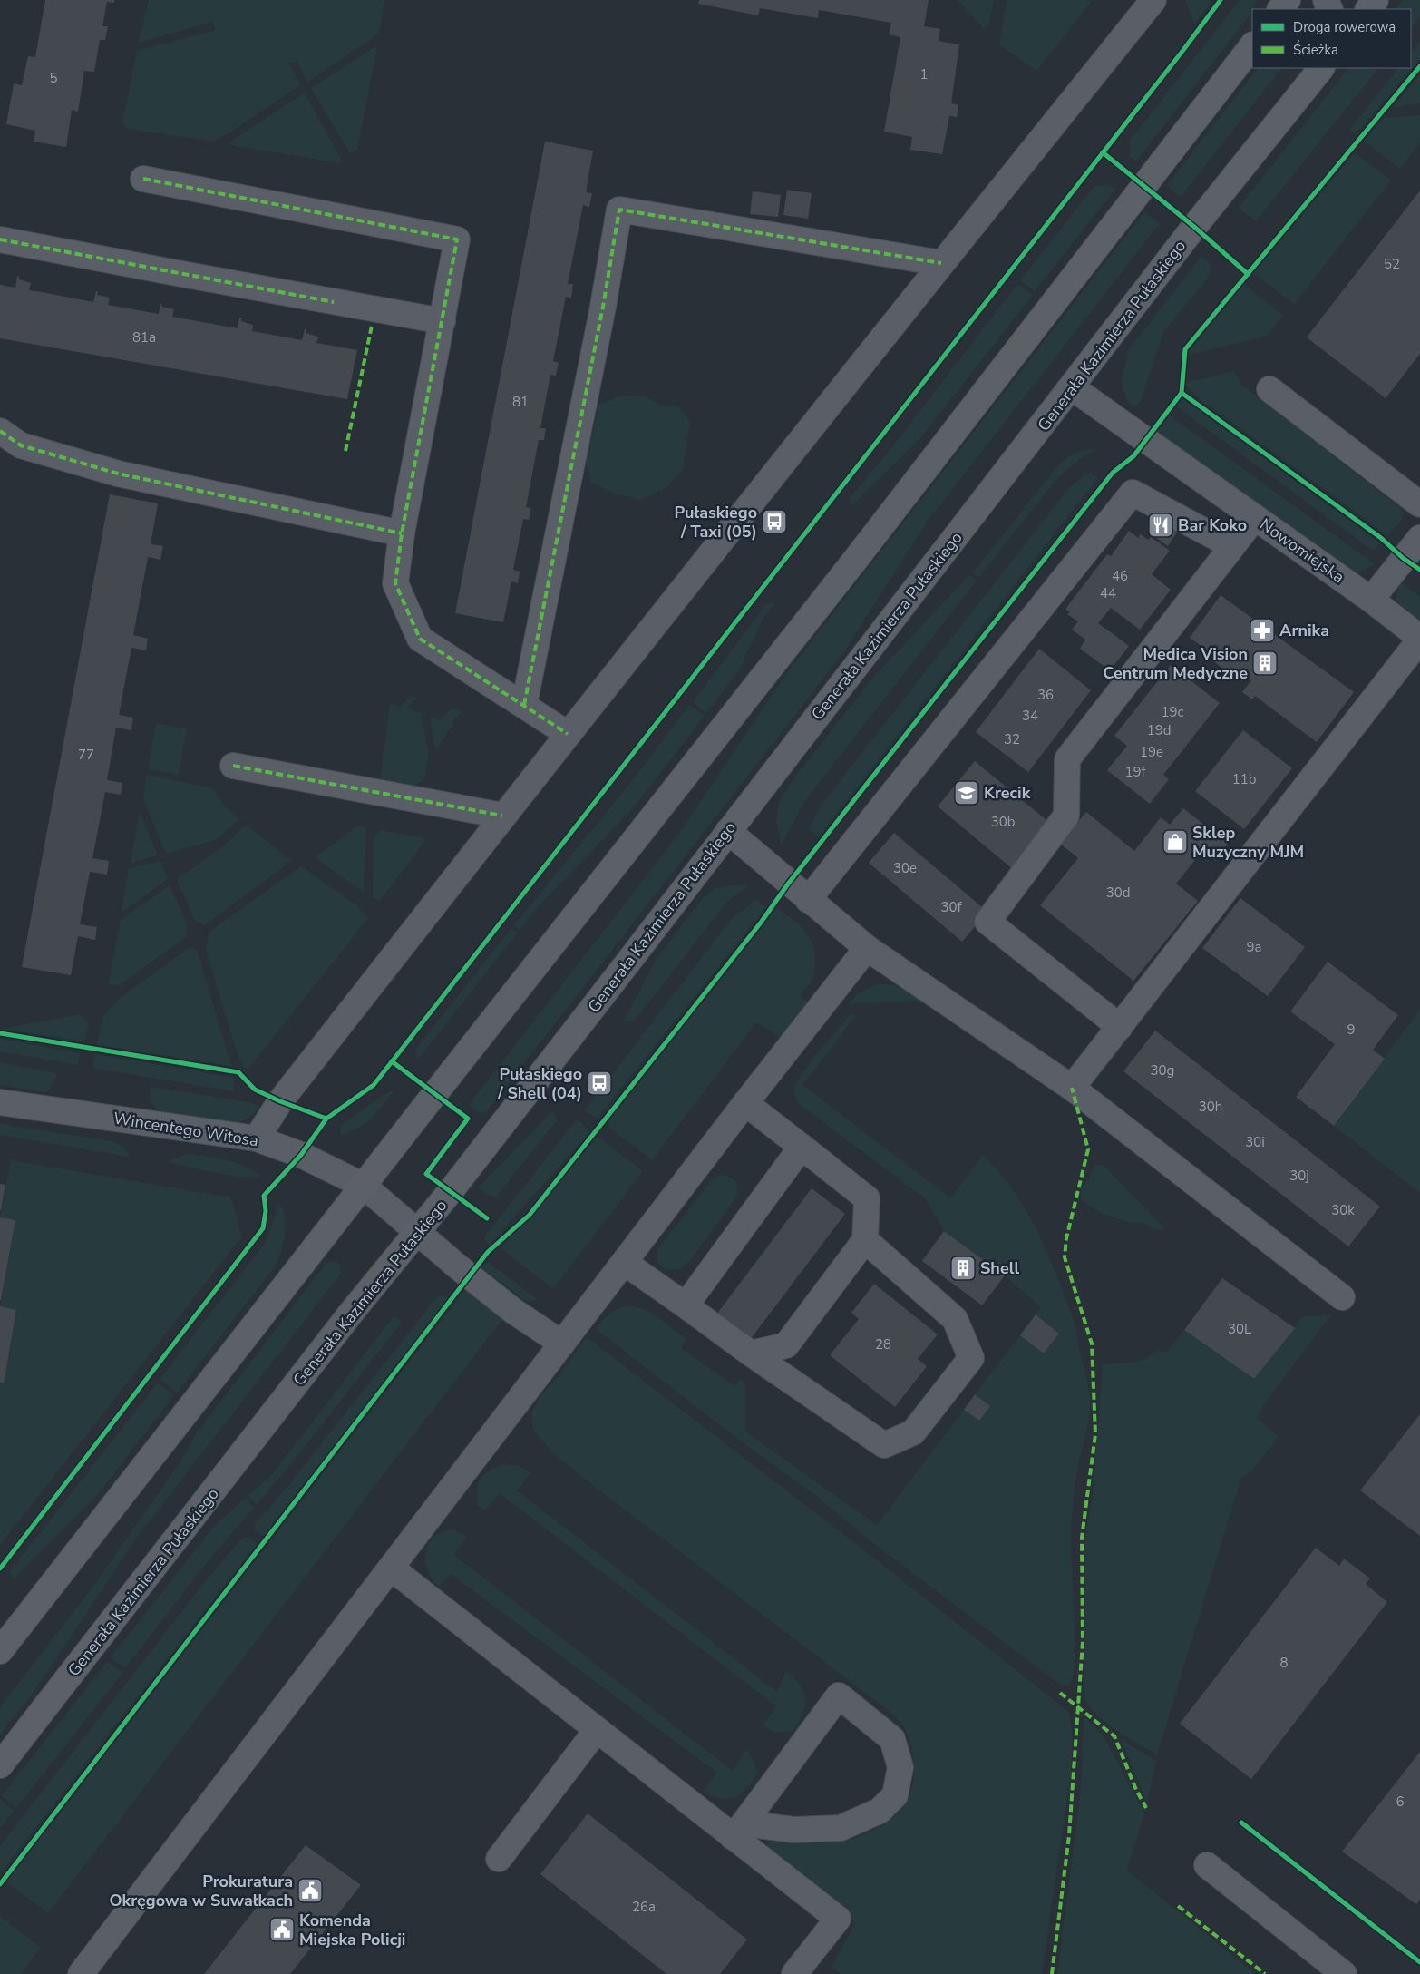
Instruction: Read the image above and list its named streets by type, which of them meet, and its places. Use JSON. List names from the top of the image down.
{
  "streets": {
    "main road": ["Generała Kazimierza Pułaskiego"],
    "street": ["Nowomiejska", "Wincentego Witosa"]
  },
  "crossings": [
    ["Generała Kazimierza Pułaskiego", "Nowomiejska"],
    ["Generała Kazimierza Pułaskiego", "Wincentego Witosa"]
  ],
  "places": {
    "bus stop": ["Pułaskiego / Taxi (05)", "Pułaskiego / Shell (04)"],
    "restaurant": ["Bar Koko"],
    "pharmacy": ["Arnika"],
    "building": ["Medica Vision Centrum Medyczne", "Shell"],
    "school or university": ["Krecik"],
    "shop": ["Sklep Muzyczny MJM"],
    "public building": ["Prokuratura Okręgowa w Suwałkach", "Komenda Miejska Policji"]
  },
  "house_numbers": [
    "1",
    "5",
    "52",
    "81a",
    "81",
    "46",
    "44",
    "36",
    "19c",
    "34",
    "19d",
    "32",
    "19e",
    "77",
    "19f",
    "11b",
    "30b",
    "30e",
    "30d",
    "30f",
    "9a",
    "9",
    "30g",
    "30h",
    "30i",
    "30j",
    "30k",
    "30L",
    "28",
    "8",
    "6",
    "26a"
  ],
  "legend": ["Droga rowerowa", "Ścieżka"]
}
